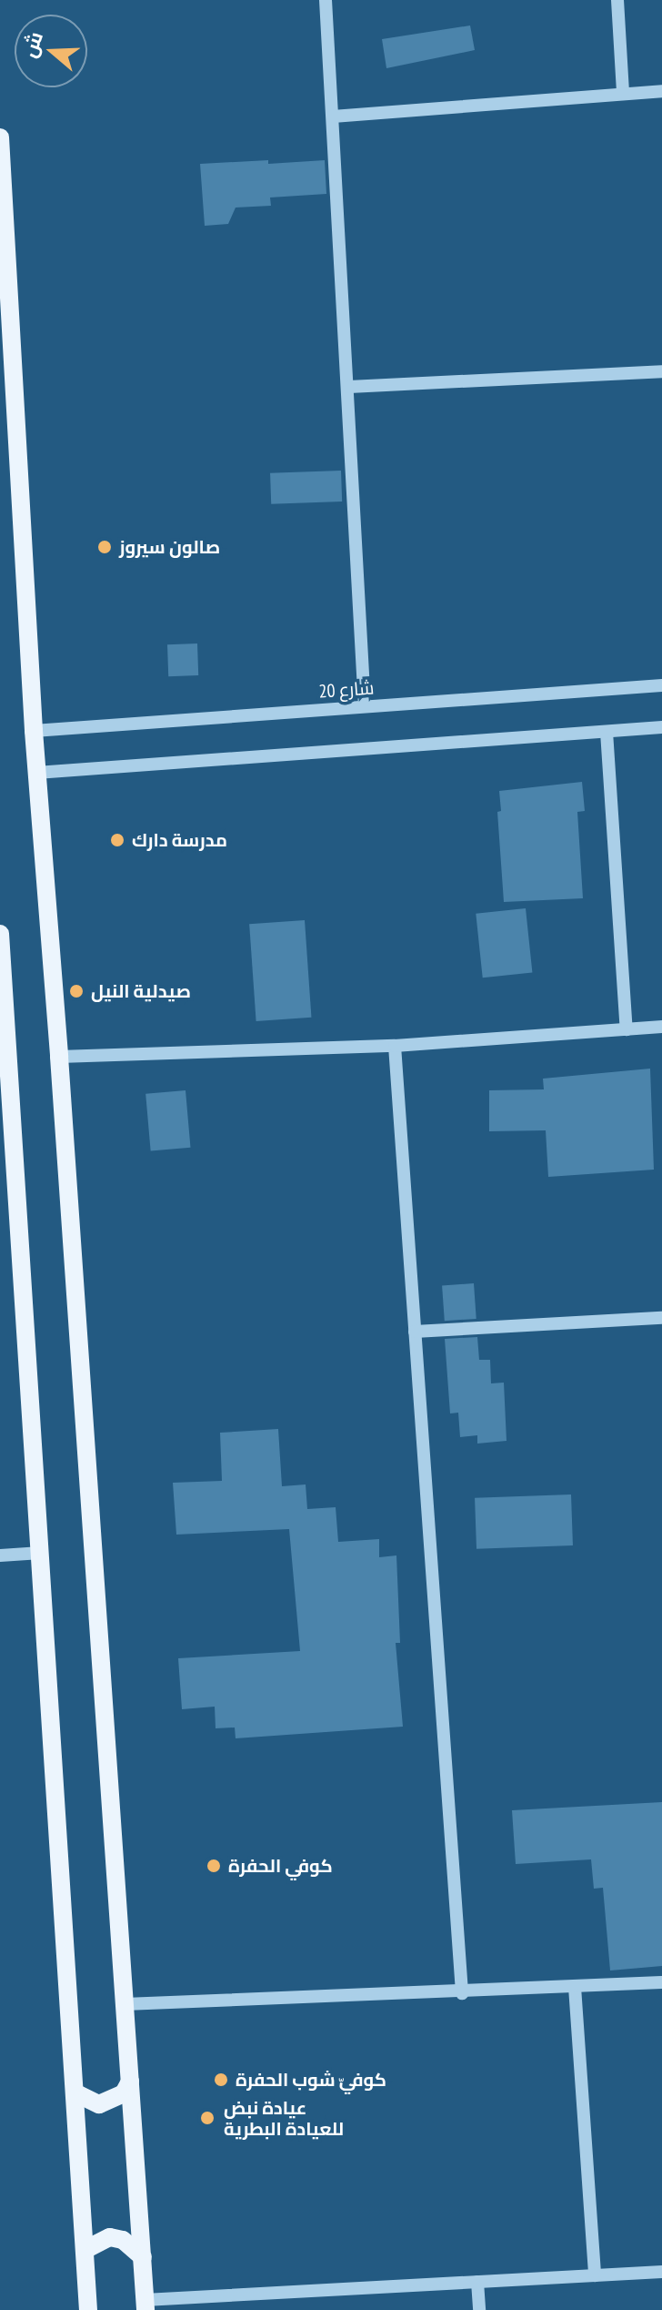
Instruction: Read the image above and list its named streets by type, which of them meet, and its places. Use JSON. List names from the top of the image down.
{
  "streets": {
    "street": ["شارع 20"]
  },
  "places": [
    "صالون سيروز",
    "مدرسة دارك",
    "صيدلية النيل",
    "كوفي الحفرة",
    "كوفيّ شوب الحفرة",
    "عيادة نبض للعيادة البطرية"
  ],
  "north": "left"
}
